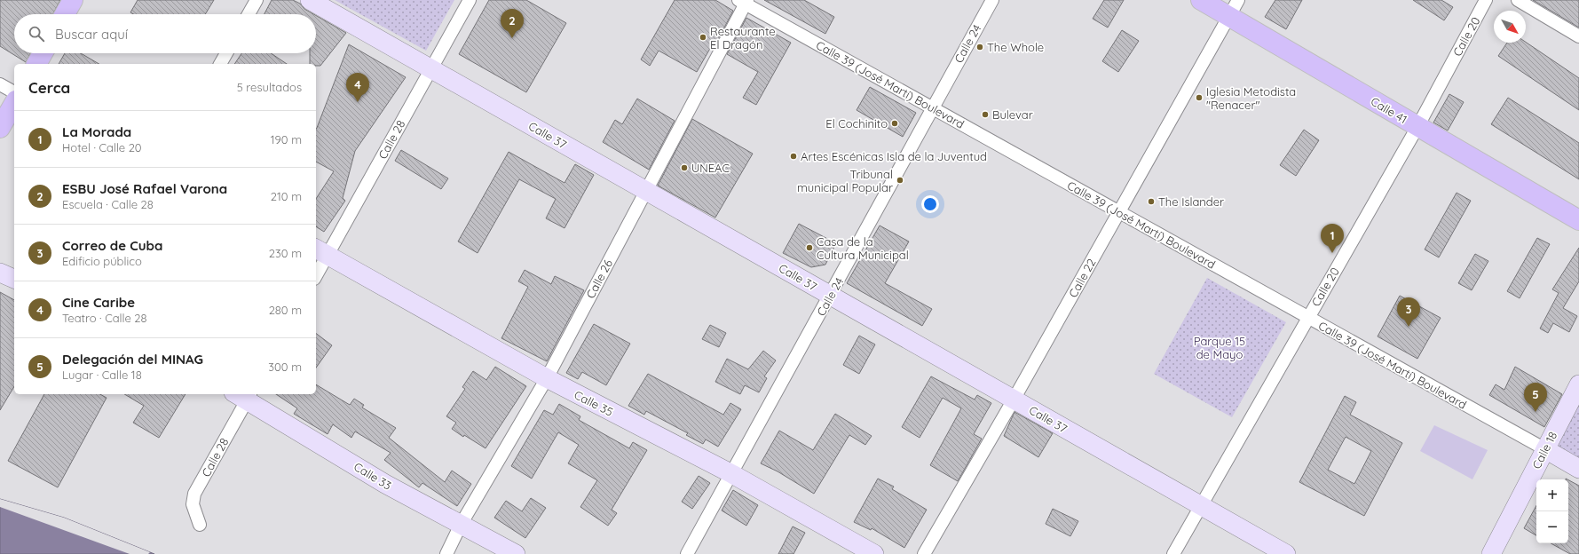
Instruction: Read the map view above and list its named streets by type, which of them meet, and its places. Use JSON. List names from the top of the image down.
{
  "streets": {
    "main road": ["Calle 41"],
    "street": [
      "Calle 20",
      "Calle 24",
      "Calle 39 (José Martí) Boulevard",
      "Calle 37",
      "Calle 28",
      "Calle 22",
      "Calle 26",
      "Calle 35",
      "Calle 18",
      "Calle 33"
    ]
  },
  "crossings": [
    ["Calle 20", "Calle 39 (José Martí) Boulevard"],
    ["Calle 20", "Calle 41"],
    ["Calle 20", "Calle 37"],
    ["Calle 24", "Calle 39 (José Martí) Boulevard"],
    ["Calle 24", "Calle 37"],
    ["Calle 24", "Calle 35"],
    ["Calle 39 (José Martí) Boulevard", "Calle 22"],
    ["Calle 39 (José Martí) Boulevard", "Calle 26"],
    ["Calle 39 (José Martí) Boulevard", "Calle 18"],
    ["Calle 41", "Calle 22"],
    ["Calle 37", "Calle 28"],
    ["Calle 37", "Calle 22"],
    ["Calle 37", "Calle 26"],
    ["Calle 28", "Calle 35"],
    ["Calle 28", "Calle 33"],
    ["Calle 26", "Calle 35"],
    ["Calle 26", "Calle 33"]
  ],
  "parks": ["Parque 15 de Mayo"],
  "places": [
    "Restaurante El Dragón",
    "The Whole",
    "Iglesia Metodista \"Renacer\"",
    "Bulevar",
    "El Cochinito",
    "Artes Escénicas Isla de la Juventud",
    "UNEAC",
    "Tribunal municipal Popular",
    "The Islander",
    "Casa de la Cultura Municipal"
  ],
  "north": "bottom right",
  "page": {
    "pins": [
      "2",
      "4",
      "1",
      "3",
      "5"
    ],
    "search": "Buscar aquí",
    "heading": ["Cerca", "5 resultados"],
    "list": [
      {
        "mark": "1",
        "name": "La Morada",
        "note": "Hotel · Calle 20",
        "value": "190 m"
      },
      {
        "mark": "2",
        "name": "ESBU José Rafael Varona",
        "note": "Escuela · Calle 28",
        "value": "210 m"
      },
      {
        "mark": "3",
        "name": "Correo de Cuba",
        "note": "Edificio público",
        "value": "230 m"
      },
      {
        "mark": "4",
        "name": "Cine Caribe",
        "note": "Teatro · Calle 28",
        "value": "280 m"
      },
      {
        "mark": "5",
        "name": "Delegación del MINAG",
        "note": "Lugar · Calle 18",
        "value": "300 m"
      }
    ],
    "map_buttons": ["+", "−"]
  }
}
